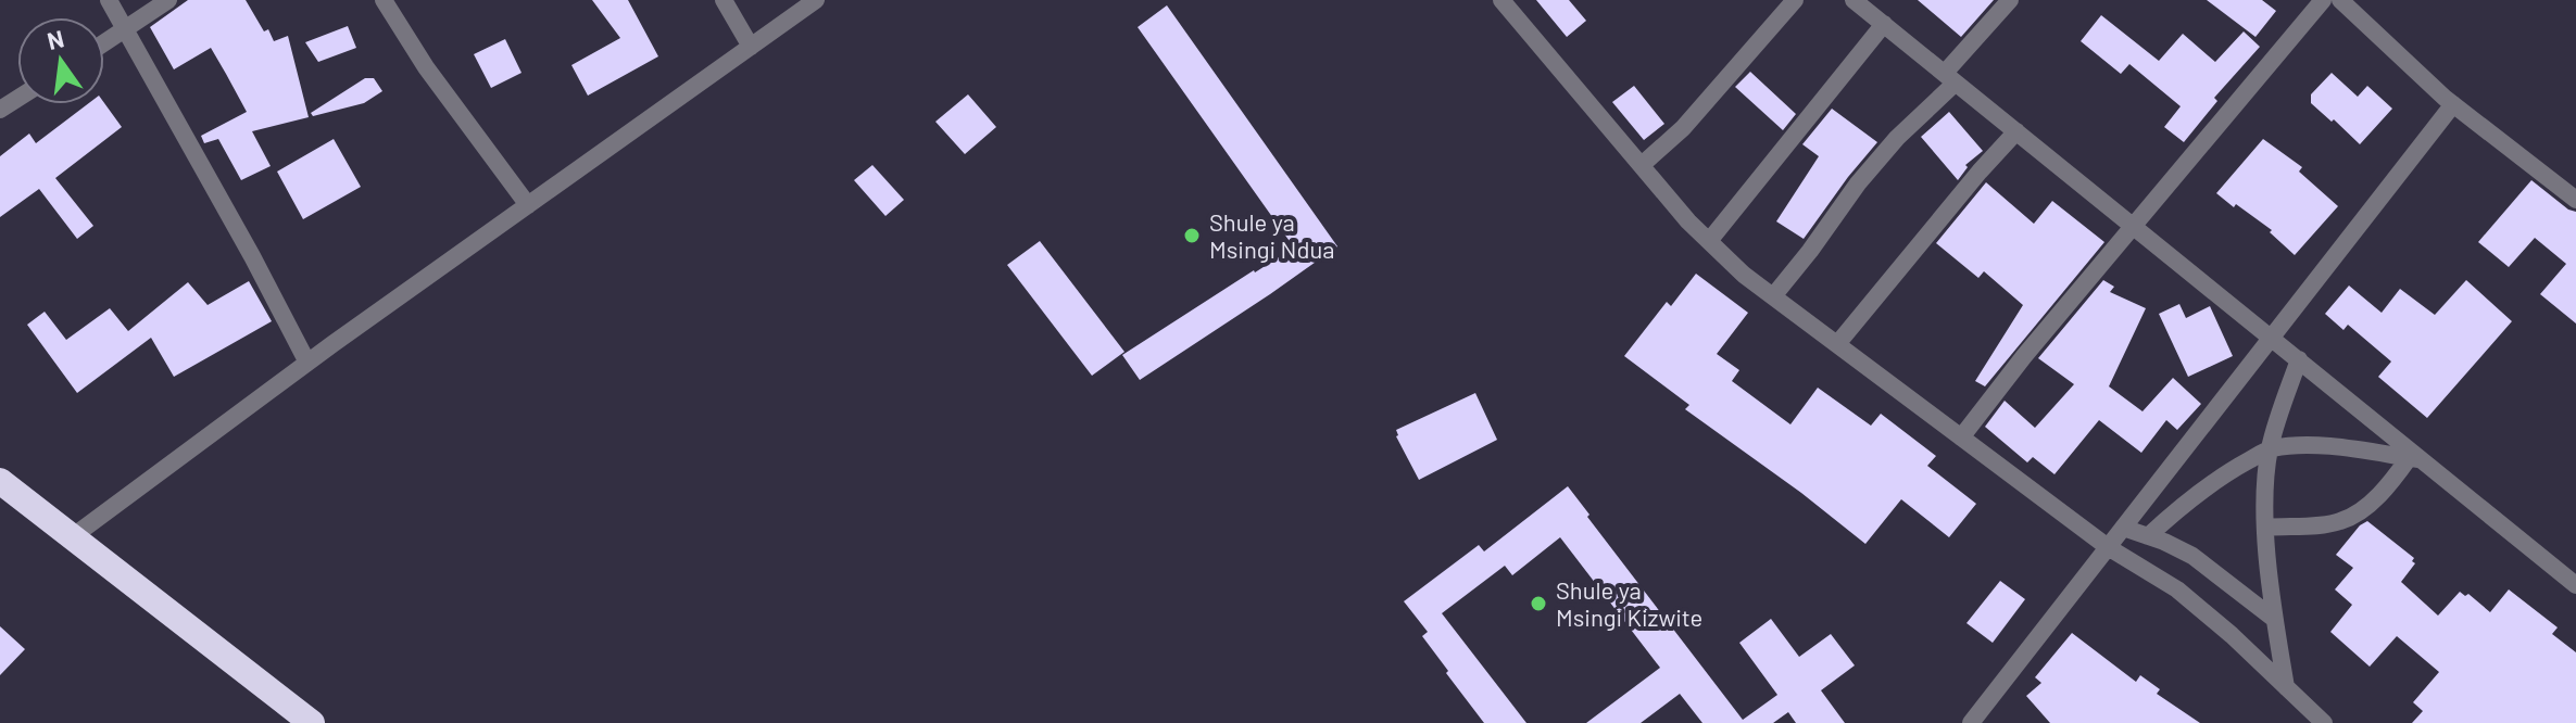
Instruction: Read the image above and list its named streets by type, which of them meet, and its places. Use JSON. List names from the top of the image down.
{
  "places": ["Shule ya Msingi Ndua", "Shule ya Msingi Kizwite"],
  "north": "top"
}
